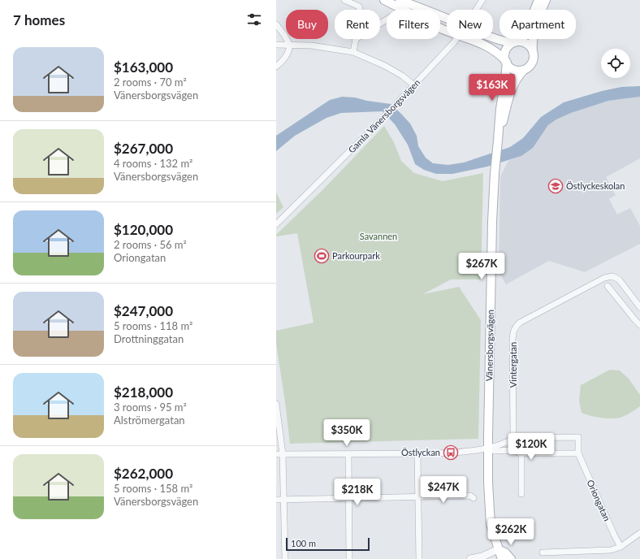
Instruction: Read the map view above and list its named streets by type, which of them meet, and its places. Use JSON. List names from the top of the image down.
{
  "streets": {
    "main road": ["Vänersborgsvägen"],
    "street": ["Gamla Vänersborgsvägen", "Vintergatan", "Oriongatan"]
  },
  "crossings": [
    ["Vänersborgsvägen", "Oriongatan"],
    ["Vintergatan", "Oriongatan"]
  ],
  "parks": ["Savannen"],
  "places": {
    "school or university": ["Östlyckeskolan"],
    "sports": ["Parkourpark"],
    "bus stop": ["Östlyckan"]
  },
  "scale_bar": "100 m",
  "page": {
    "heading": "7 homes",
    "chip": [
      "Buy",
      "Rent",
      "Filters",
      "New",
      "Apartment"
    ],
    "list": [
      {
        "name": "$163,000",
        "note": "2 rooms · 70 m² · Vänersborgsvägen"
      },
      {
        "name": "$267,000",
        "note": "4 rooms · 132 m² · Vänersborgsvägen"
      },
      {
        "name": "$120,000",
        "note": "2 rooms · 56 m² · Oriongatan"
      },
      {
        "name": "$247,000",
        "note": "5 rooms · 118 m² · Drottninggatan"
      },
      {
        "name": "$218,000",
        "note": "3 rooms · 95 m² · Alströmergatan"
      },
      {
        "name": "$262,000",
        "note": "5 rooms · 158 m² · Vänersborgsvägen"
      }
    ],
    "price": [
      "$163K",
      "$267K",
      "$350K",
      "$120K",
      "$247K",
      "$218K",
      "$262K"
    ],
    "scale": "100 m"
  }
}
